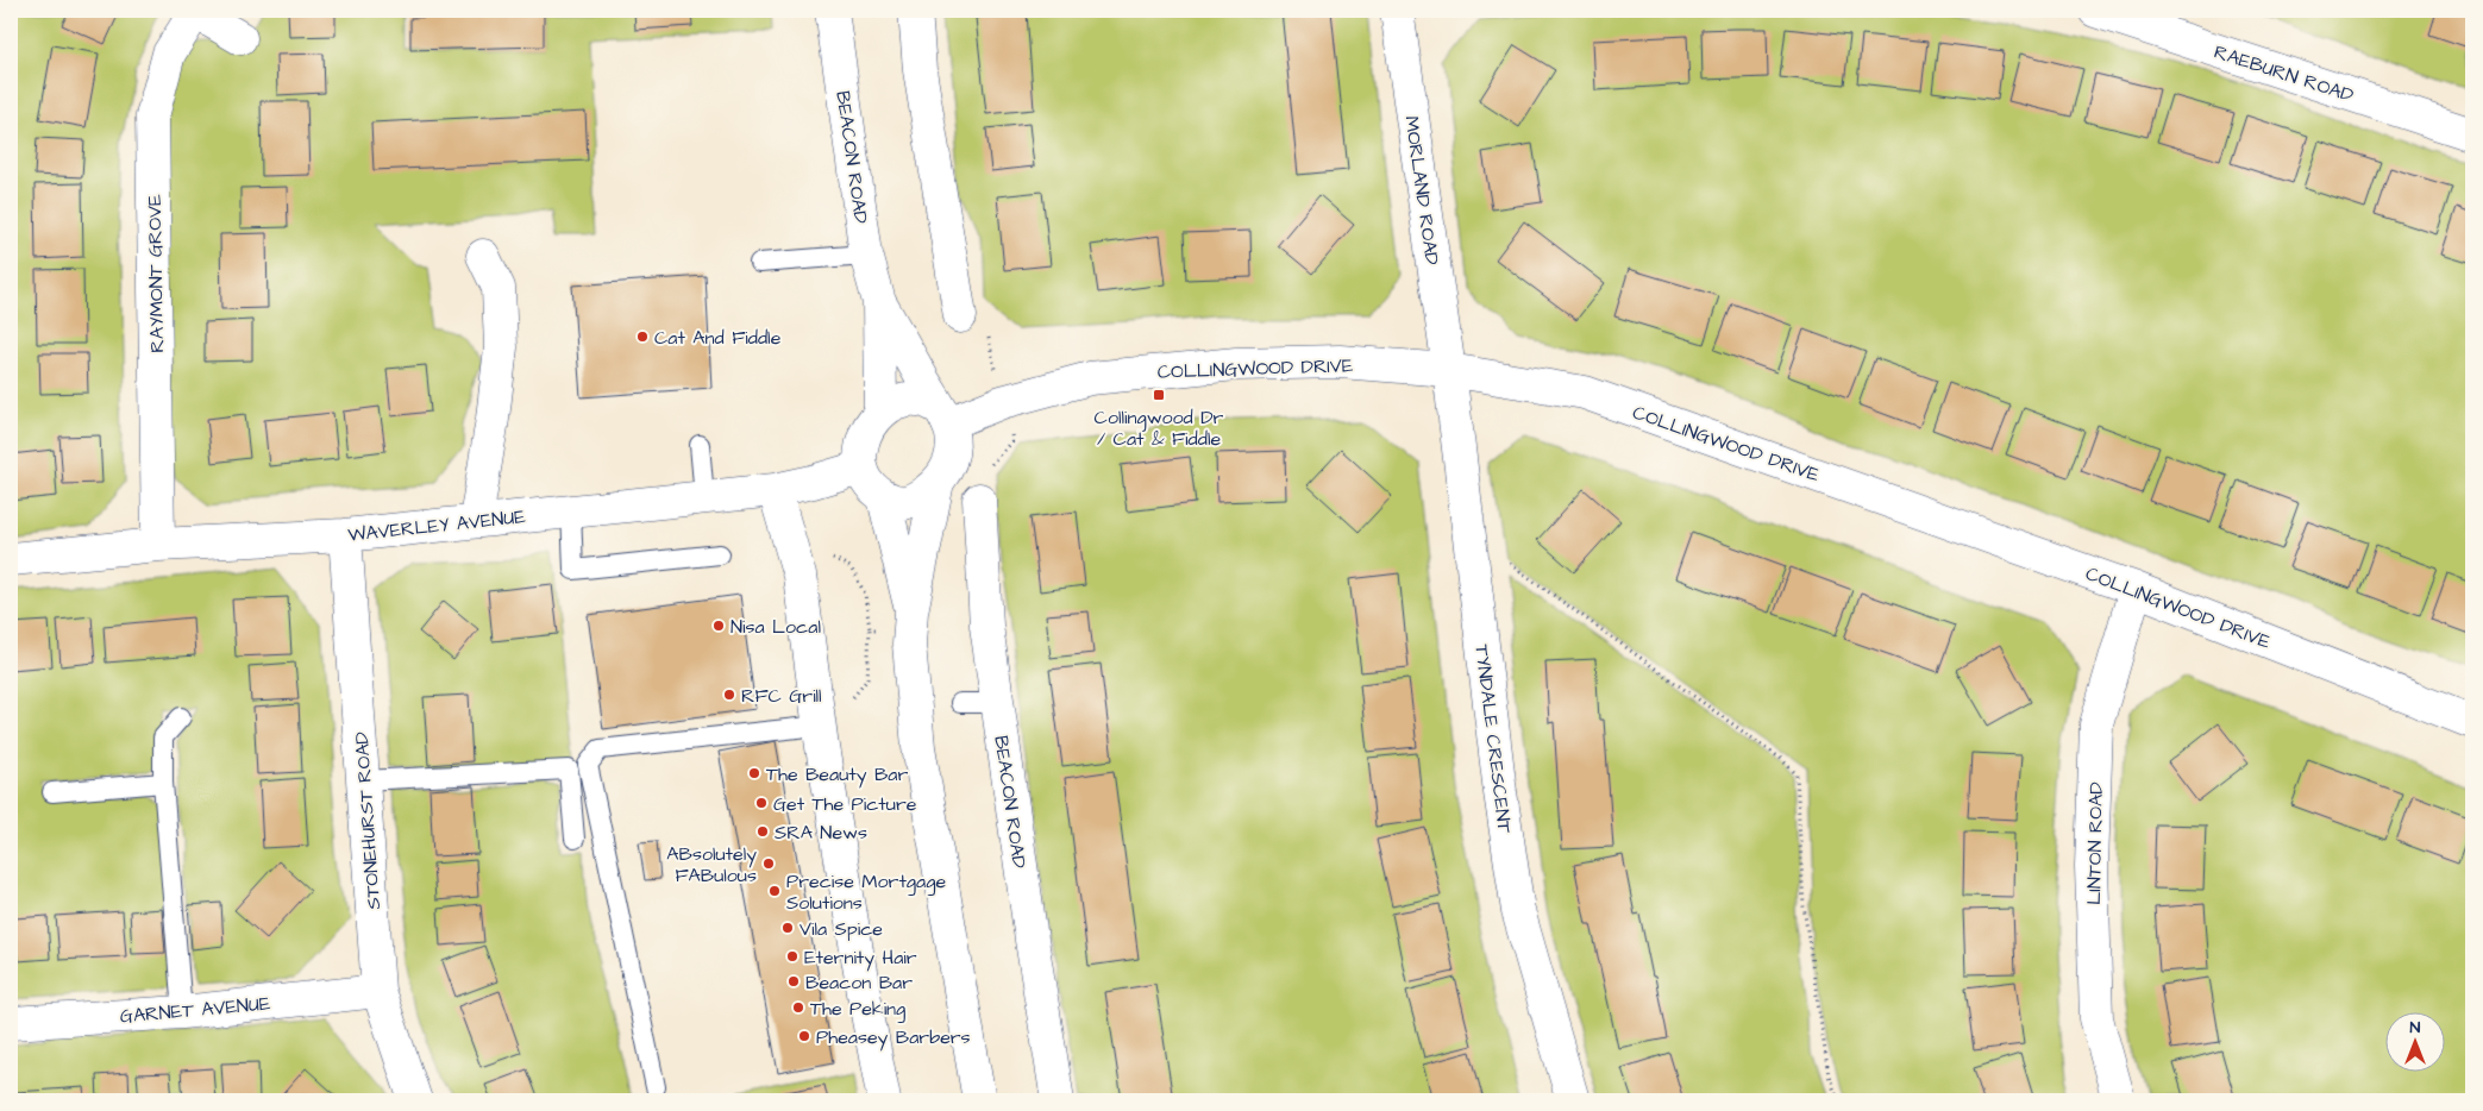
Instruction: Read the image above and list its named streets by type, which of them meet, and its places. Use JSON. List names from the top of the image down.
{
  "streets": {
    "street": [
      "RAEBURN ROAD",
      "BEACON ROAD",
      "MORLAND ROAD",
      "RAYMONT GROVE",
      "COLLINGWOOD DRIVE",
      "WAVERLEY AVENUE",
      "TYNDALE CRESCENT",
      "STONEHURST ROAD",
      "LINTON ROAD",
      "GARNET AVENUE"
    ]
  },
  "crossings": [
    ["BEACON ROAD", "COLLINGWOOD DRIVE"],
    ["BEACON ROAD", "WAVERLEY AVENUE"],
    ["MORLAND ROAD", "COLLINGWOOD DRIVE"],
    ["MORLAND ROAD", "TYNDALE CRESCENT"],
    ["RAYMONT GROVE", "WAVERLEY AVENUE"],
    ["COLLINGWOOD DRIVE", "WAVERLEY AVENUE"],
    ["COLLINGWOOD DRIVE", "TYNDALE CRESCENT"],
    ["COLLINGWOOD DRIVE", "LINTON ROAD"],
    ["WAVERLEY AVENUE", "STONEHURST ROAD"],
    ["STONEHURST ROAD", "GARNET AVENUE"]
  ],
  "places": {
    "other": [
      "Cat And Fiddle",
      "Nisa Local",
      "RFC Grill",
      "The Beauty Bar",
      "Get The Picture",
      "SRA News",
      "ABsolutely FABulous",
      "Precise Mortgage Solutions",
      "Vila Spice",
      "Eternity Hair",
      "Beacon Bar",
      "The Peking",
      "Pheasey Barbers"
    ],
    "transit": ["Collingwood Dr / Cat & Fiddle"]
  },
  "north": "top"
}
